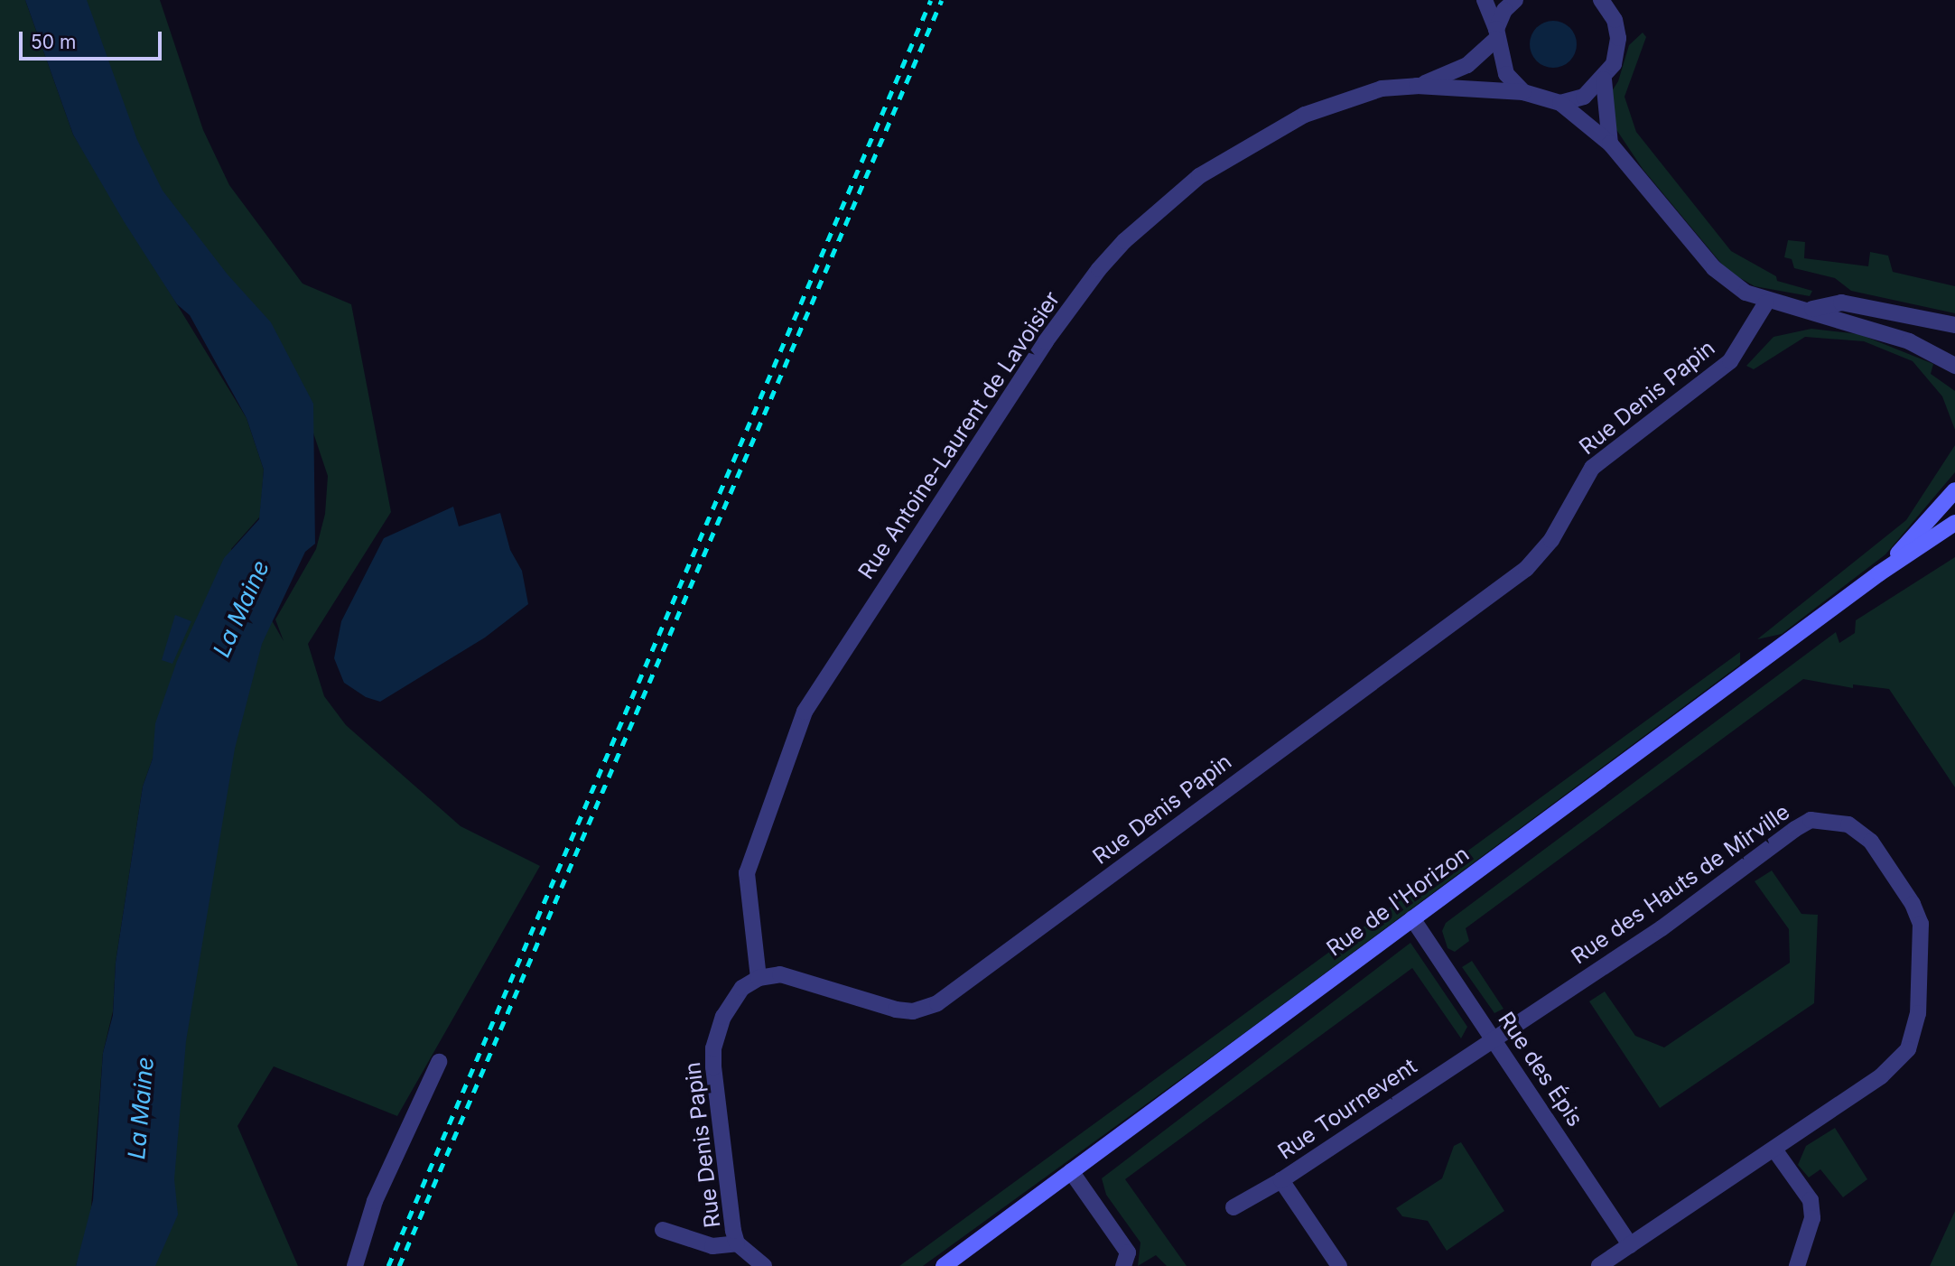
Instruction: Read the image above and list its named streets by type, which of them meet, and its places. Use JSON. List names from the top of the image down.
{
  "streets": {
    "main road": ["Rue de l'Horizon"],
    "street": [
      "Rue Denis Papin",
      "Rue Antoine-Laurent de Lavoisier",
      "Rue des Hauts de Mirville",
      "Rue des Épis",
      "Rue Tournevent"
    ]
  },
  "crossings": [
    ["Rue Denis Papin", "Rue Antoine-Laurent de Lavoisier"],
    ["Rue des Hauts de Mirville", "Rue des Épis"],
    ["Rue des Hauts de Mirville", "Rue Tournevent"],
    ["Rue de l'Horizon", "Rue des Épis"],
    ["Rue des Épis", "Rue Tournevent"]
  ],
  "water": ["La Maine"],
  "scale_bar": "50 m"
}
